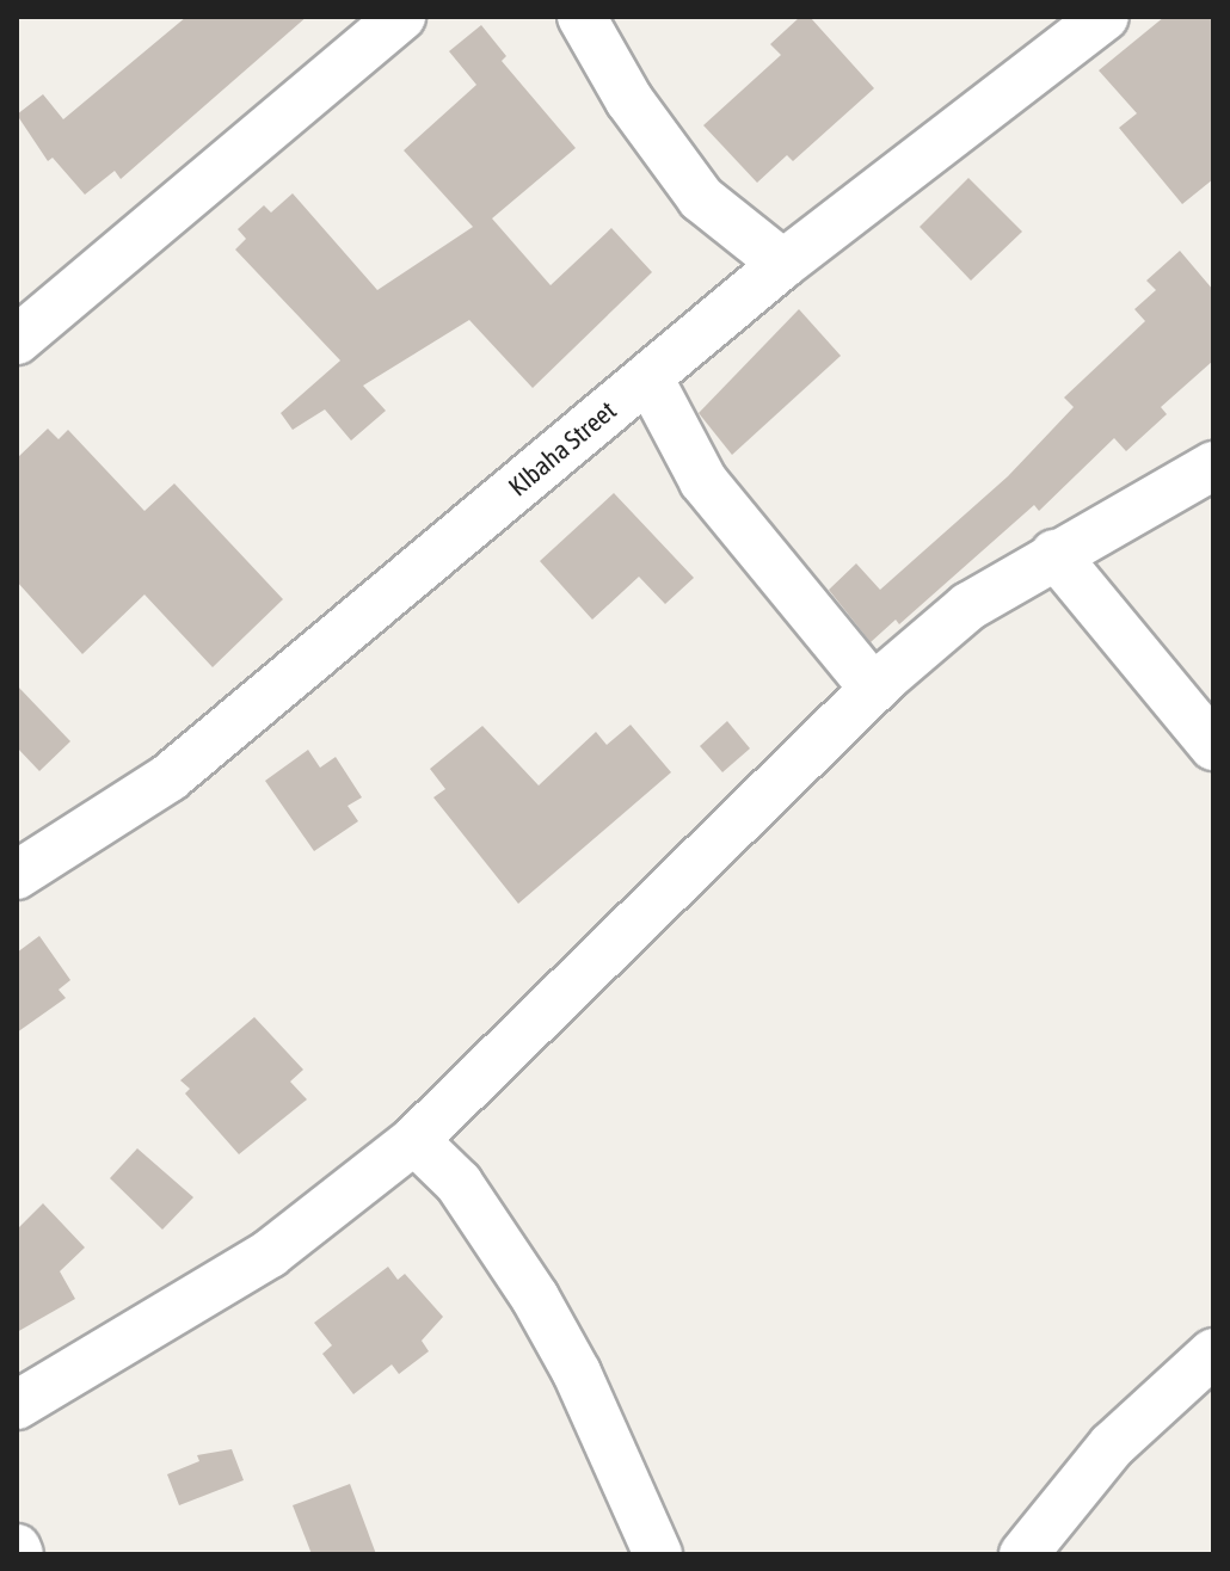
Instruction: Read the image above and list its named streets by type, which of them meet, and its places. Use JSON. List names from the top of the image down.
{
  "streets": {
    "street": ["KIbaha Street"]
  }
}
